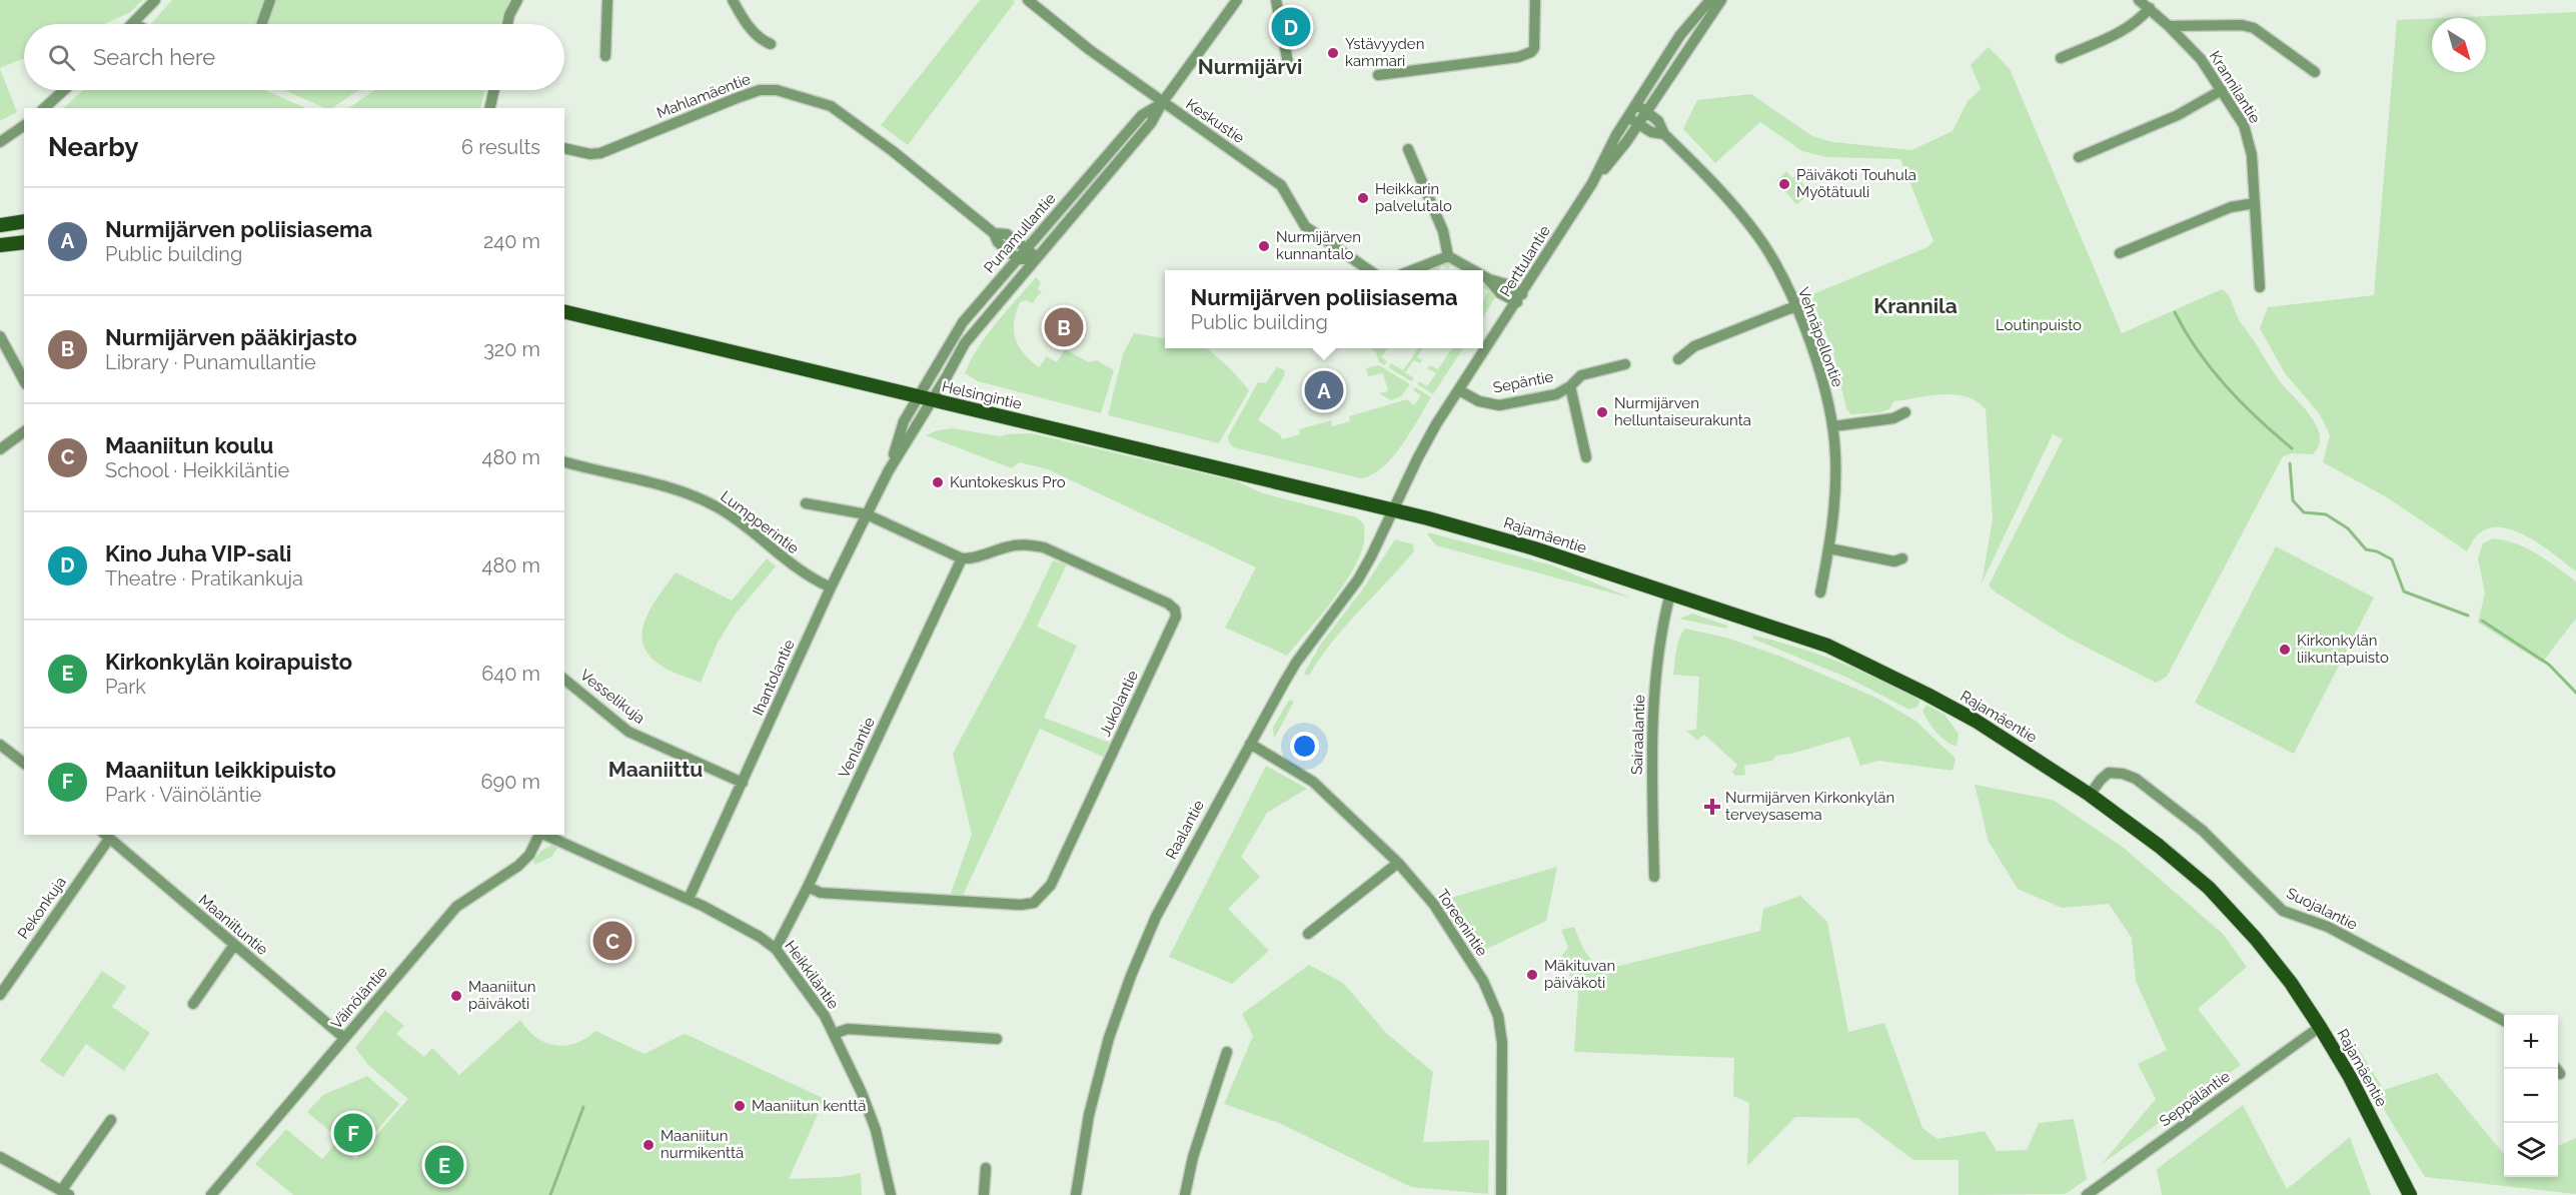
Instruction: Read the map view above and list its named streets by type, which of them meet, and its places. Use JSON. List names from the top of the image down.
{
  "streets": {
    "main road": ["Helsingintie", "Rajamäentie"],
    "street": [
      "Krannilantie",
      "Mahlamäentie",
      "Keskustie",
      "Punamullantie",
      "Perttulantie",
      "Vehnäpellontie",
      "Sepäntie",
      "Lumpperintie",
      "Ihantolantie",
      "Vesselikuja",
      "Jukolantie",
      "Sairaalantie",
      "Venlantie",
      "Raalantie",
      "Pekonkuja",
      "Suojalantie",
      "Toreenintie",
      "Maaniituntie",
      "Heikkiläntie",
      "Väinöläntie",
      "Seppäläntie"
    ]
  },
  "crossings": [
    ["Mahlamäentie", "Punamullantie"],
    ["Keskustie", "Punamullantie"],
    ["Punamullantie", "Helsingintie"],
    ["Punamullantie", "Ihantolantie"],
    ["Perttulantie", "Vehnäpellontie"],
    ["Perttulantie", "Sepäntie"],
    ["Perttulantie", "Helsingintie"],
    ["Perttulantie", "Rajamäentie"],
    ["Perttulantie", "Raalantie"],
    ["Helsingintie", "Rajamäentie"],
    ["Helsingintie", "Ihantolantie"],
    ["Helsingintie", "Raalantie"],
    ["Lumpperintie", "Ihantolantie"],
    ["Rajamäentie", "Sairaalantie"],
    ["Rajamäentie", "Raalantie"],
    ["Rajamäentie", "Suojalantie"],
    ["Rajamäentie", "Seppäläntie"],
    ["Ihantolantie", "Vesselikuja"],
    ["Ihantolantie", "Heikkiläntie"],
    ["Jukolantie", "Venlantie"],
    ["Venlantie", "Heikkiläntie"],
    ["Raalantie", "Toreenintie"],
    ["Pekonkuja", "Maaniituntie"],
    ["Maaniituntie", "Väinöläntie"]
  ],
  "districts": ["Nurmijärvi", "Krannila", "Maaniittu"],
  "parks": ["Loutinpuisto"],
  "places": {
    "other": [
      "Ystävyyden kammari",
      "Päiväkoti Touhula Myötätuuli",
      "Heikkarin palvelutalo",
      "Nurmijärven kunnantalo",
      "Nurmijärven helluntaiseurakunta",
      "Kuntokeskus Pro",
      "Kirkonkylän liikuntapuisto",
      "Mäkituvan päiväkoti",
      "Maaniitun päiväkoti",
      "Maaniitun kenttä",
      "Maaniitun nurmikenttä"
    ],
    "health": ["Nurmijärven Kirkonkylän terveysasema"]
  },
  "north": "bottom right",
  "page": {
    "pins": [
      "D",
      "B",
      "A",
      "C",
      "F",
      "E"
    ],
    "search": "Search here",
    "heading": ["Nearby", "6 results"],
    "list": [
      {
        "mark": "A",
        "name": "Nurmijärven poliisiasema",
        "note": "Public building",
        "value": "240 m"
      },
      {
        "mark": "B",
        "name": "Nurmijärven pääkirjasto",
        "note": "Library · Punamullantie",
        "value": "320 m"
      },
      {
        "mark": "C",
        "name": "Maaniitun koulu",
        "note": "School · Heikkiläntie",
        "value": "480 m"
      },
      {
        "mark": "D",
        "name": "Kino Juha VIP-sali",
        "note": "Theatre · Pratikankuja",
        "value": "480 m"
      },
      {
        "mark": "E",
        "name": "Kirkonkylän koirapuisto",
        "note": "Park",
        "value": "640 m"
      },
      {
        "mark": "F",
        "name": "Maaniitun leikkipuisto",
        "note": "Park · Väinöläntie",
        "value": "690 m"
      }
    ],
    "popup": ["Nurmijärven poliisiasema", "Public building"],
    "map_buttons": ["+", "−"]
  }
}
